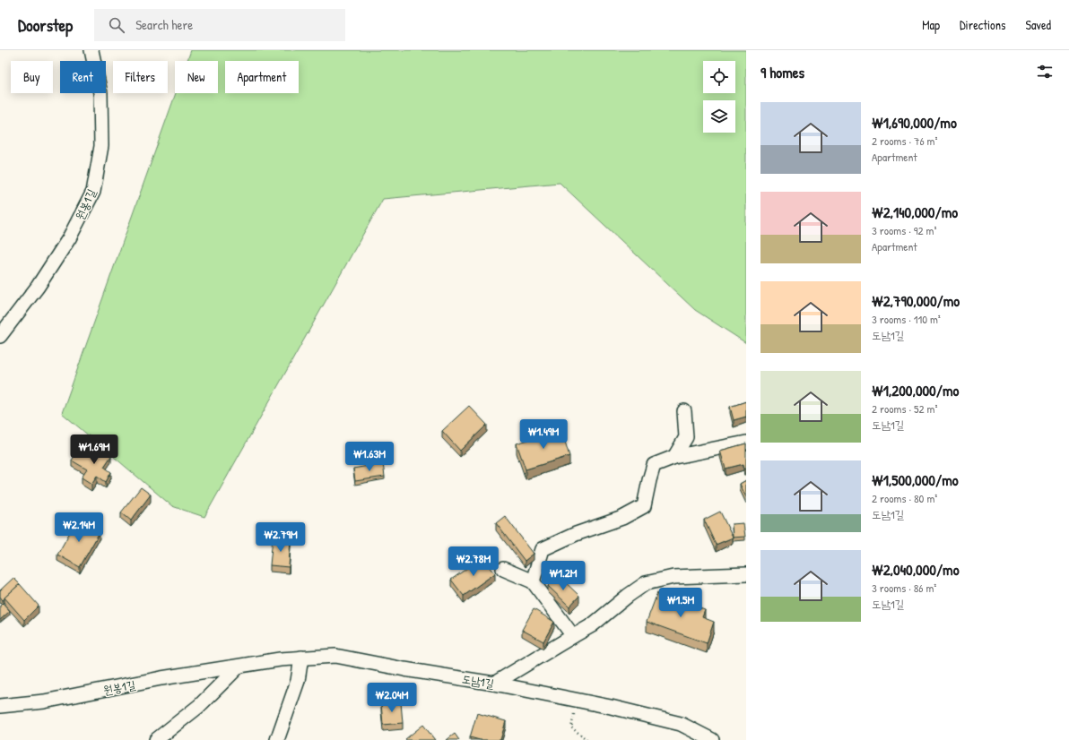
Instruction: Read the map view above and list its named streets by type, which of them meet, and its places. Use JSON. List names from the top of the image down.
{
  "streets": {
    "street": ["원봉1길", "도남1길"]
  },
  "crossings": [
    ["원봉1길", "도남1길"]
  ],
  "page": {
    "header": "Doorstep",
    "search": "Search here",
    "nav": ["Map", "Directions", "Saved"],
    "heading": "9 homes",
    "chip": [
      "Buy",
      "Rent",
      "Filters",
      "New",
      "Apartment"
    ],
    "list": [
      {
        "name": "₩1,690,000/mo",
        "note": "2 rooms · 76 m² · Apartment"
      },
      {
        "name": "₩2,140,000/mo",
        "note": "3 rooms · 92 m² · Apartment"
      },
      {
        "name": "₩2,790,000/mo",
        "note": "3 rooms · 110 m² · 도남1길"
      },
      {
        "name": "₩1,200,000/mo",
        "note": "2 rooms · 52 m² · 도남1길"
      },
      {
        "name": "₩1,500,000/mo",
        "note": "2 rooms · 80 m² · 도남1길"
      },
      {
        "name": "₩2,040,000/mo",
        "note": "3 rooms · 86 m² · 도남1길"
      }
    ],
    "price": [
      "₩1.49M",
      "₩1.69M",
      "₩1.63M",
      "₩2.14M",
      "₩2.79M",
      "₩2.78M",
      "₩1.2M",
      "₩1.5M",
      "₩2.04M"
    ]
  }
}
